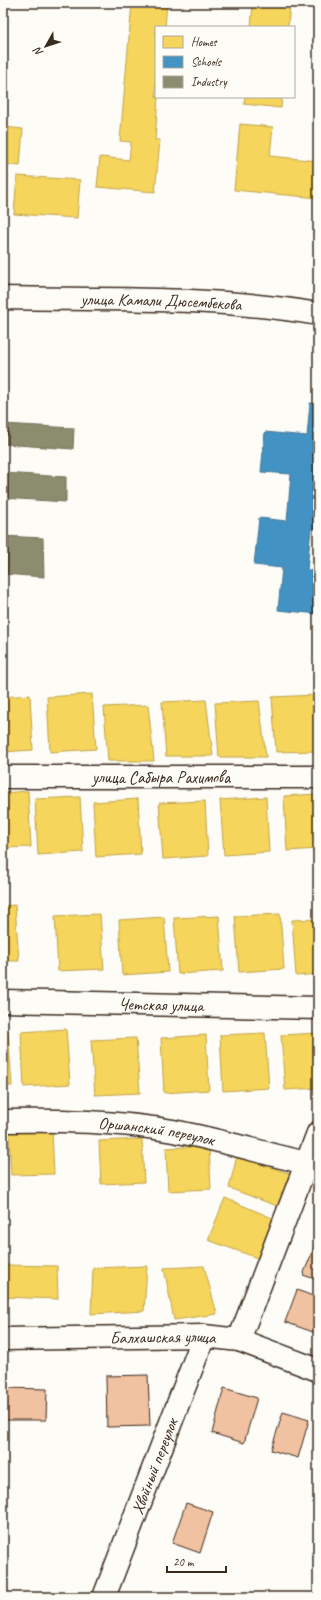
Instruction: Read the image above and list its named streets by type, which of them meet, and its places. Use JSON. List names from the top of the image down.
{
  "streets": {
    "street": [
      "улица Камали Дюсембекова",
      "улица Сабыра Рахимова",
      "Четская улица",
      "Оршанский переулок",
      "Балхашская улица",
      "Хвойный переулок"
    ]
  },
  "crossings": [
    ["Балхашская улица", "Хвойный переулок"]
  ],
  "legend": ["Homes", "Schools", "Industry"],
  "scale_bar": "20 m",
  "north": "bottom left"
}
